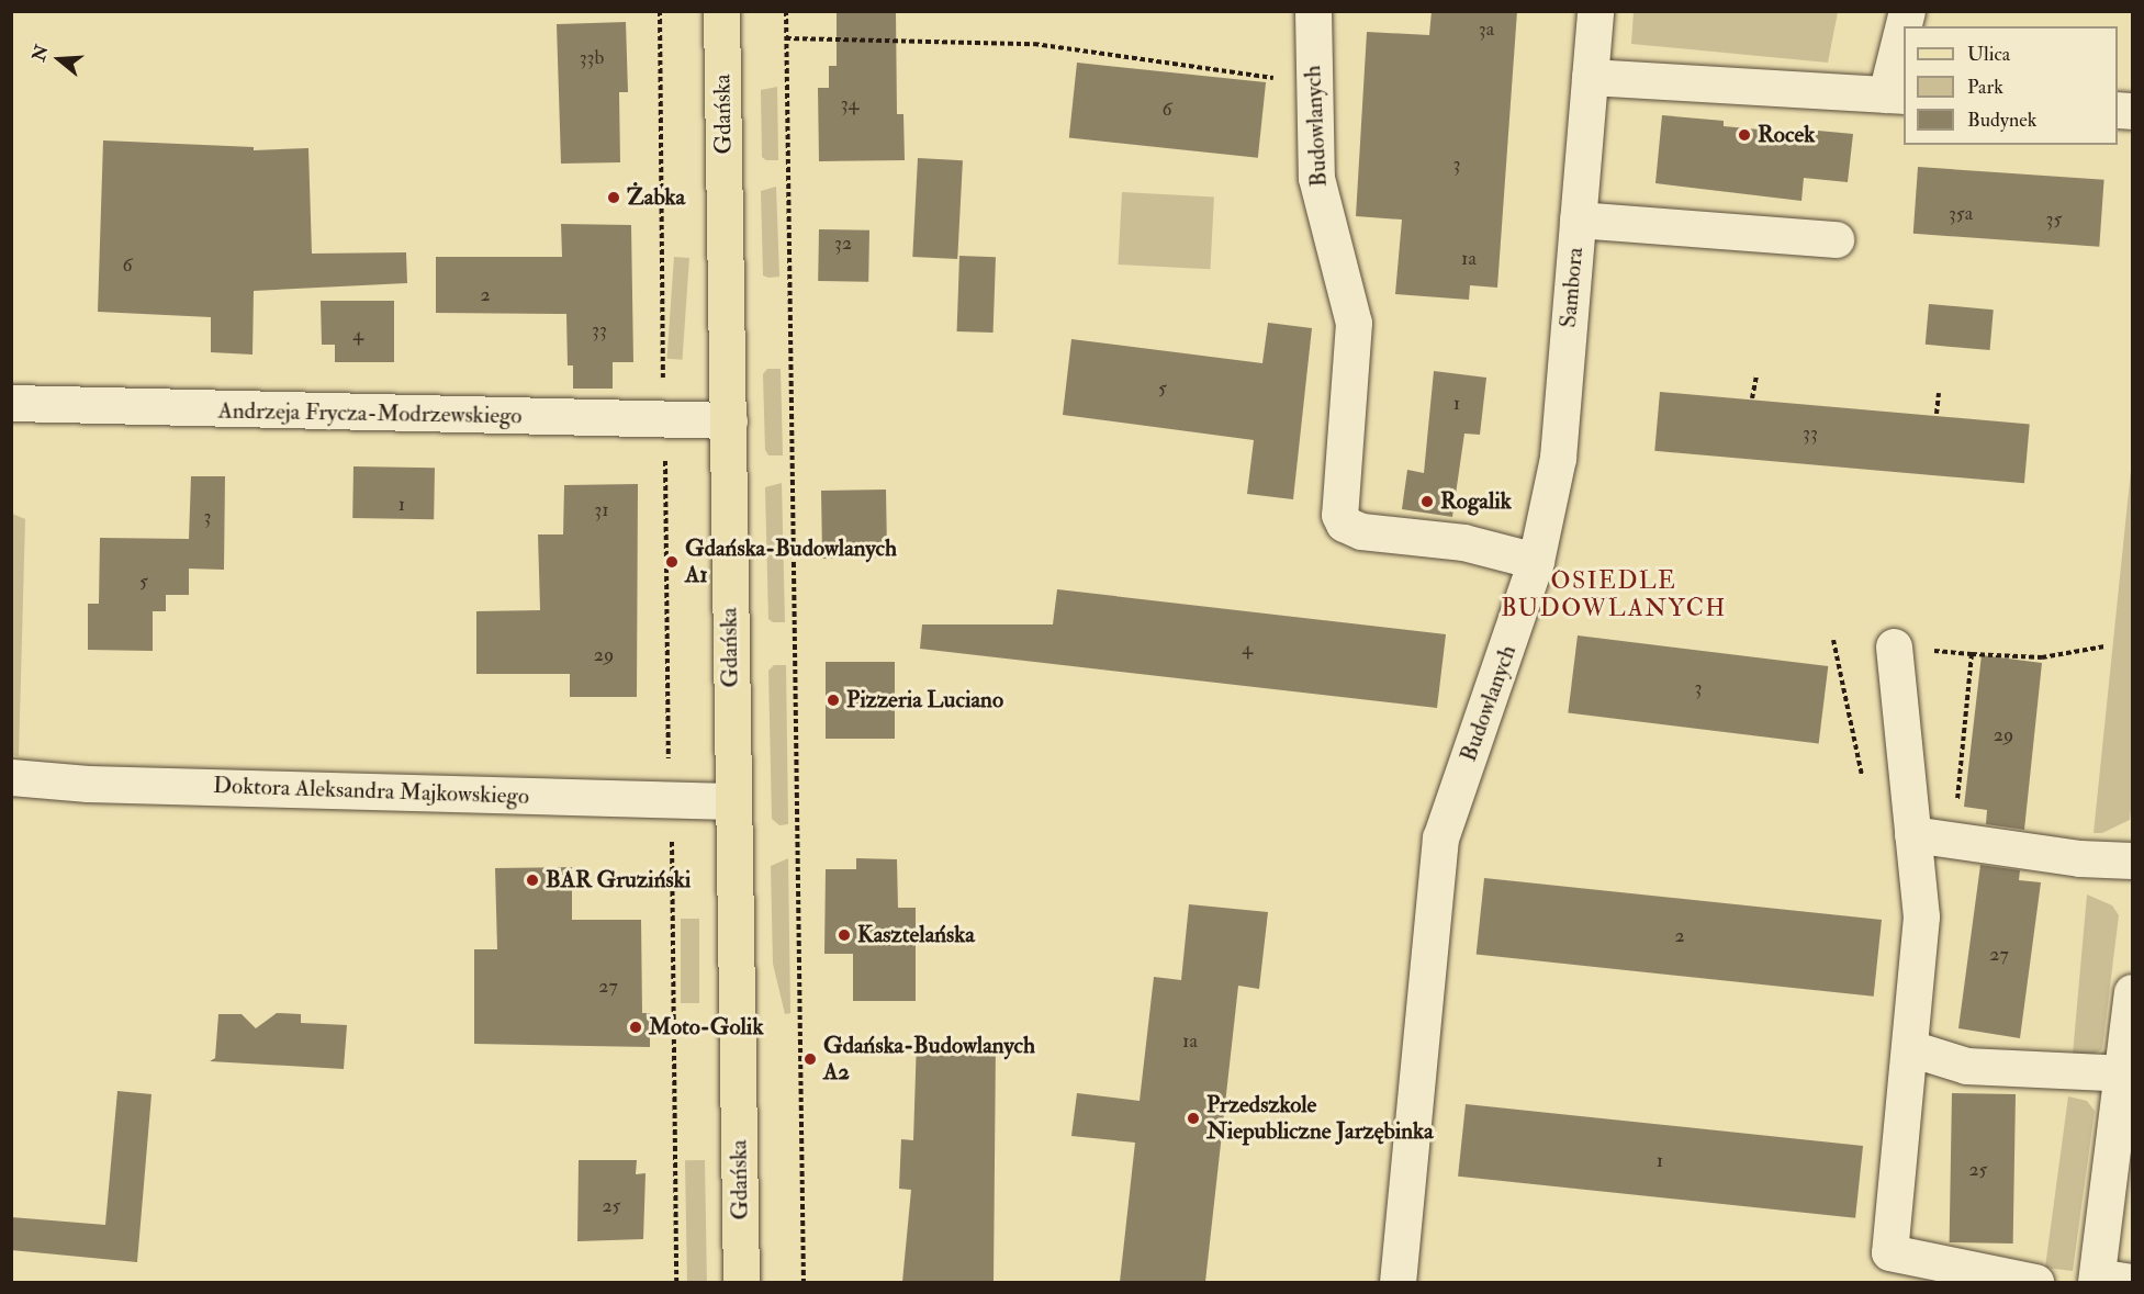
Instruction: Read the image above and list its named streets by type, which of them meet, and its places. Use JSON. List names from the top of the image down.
{
  "streets": {
    "main road": ["Gdańska"],
    "street": [
      "Budowlanych",
      "Sambora",
      "Andrzeja Frycza-Modrzewskiego",
      "Doktora Aleksandra Majkowskiego"
    ]
  },
  "crossings": [
    ["Gdańska", "Andrzeja Frycza-Modrzewskiego"],
    ["Gdańska", "Doktora Aleksandra Majkowskiego"],
    ["Budowlanych", "Sambora"]
  ],
  "districts": ["OSIEDLE BUDOWLANYCH"],
  "places": [
    "Rocek",
    "Żabka",
    "Rogalik",
    "Gdańska-Budowlanych A1",
    "Pizzeria Luciano",
    "BAR Gruziński",
    "Kasztelańska",
    "Moto-Golik",
    "Gdańska-Budowlanych A2",
    "Przedszkole Niepubliczne Jarzębinka"
  ],
  "house_numbers": [
    "3a",
    "33b",
    "34",
    "6",
    "3",
    "35a",
    "35",
    "32",
    "1a",
    "6",
    "2",
    "33",
    "4",
    "5",
    "1",
    "33",
    "1",
    "31",
    "3",
    "5",
    "4",
    "29",
    "3",
    "29",
    "2",
    "27",
    "27",
    "1a",
    "1",
    "25",
    "25"
  ],
  "legend": ["Ulica", "Park", "Budynek"],
  "north": "left"
}
